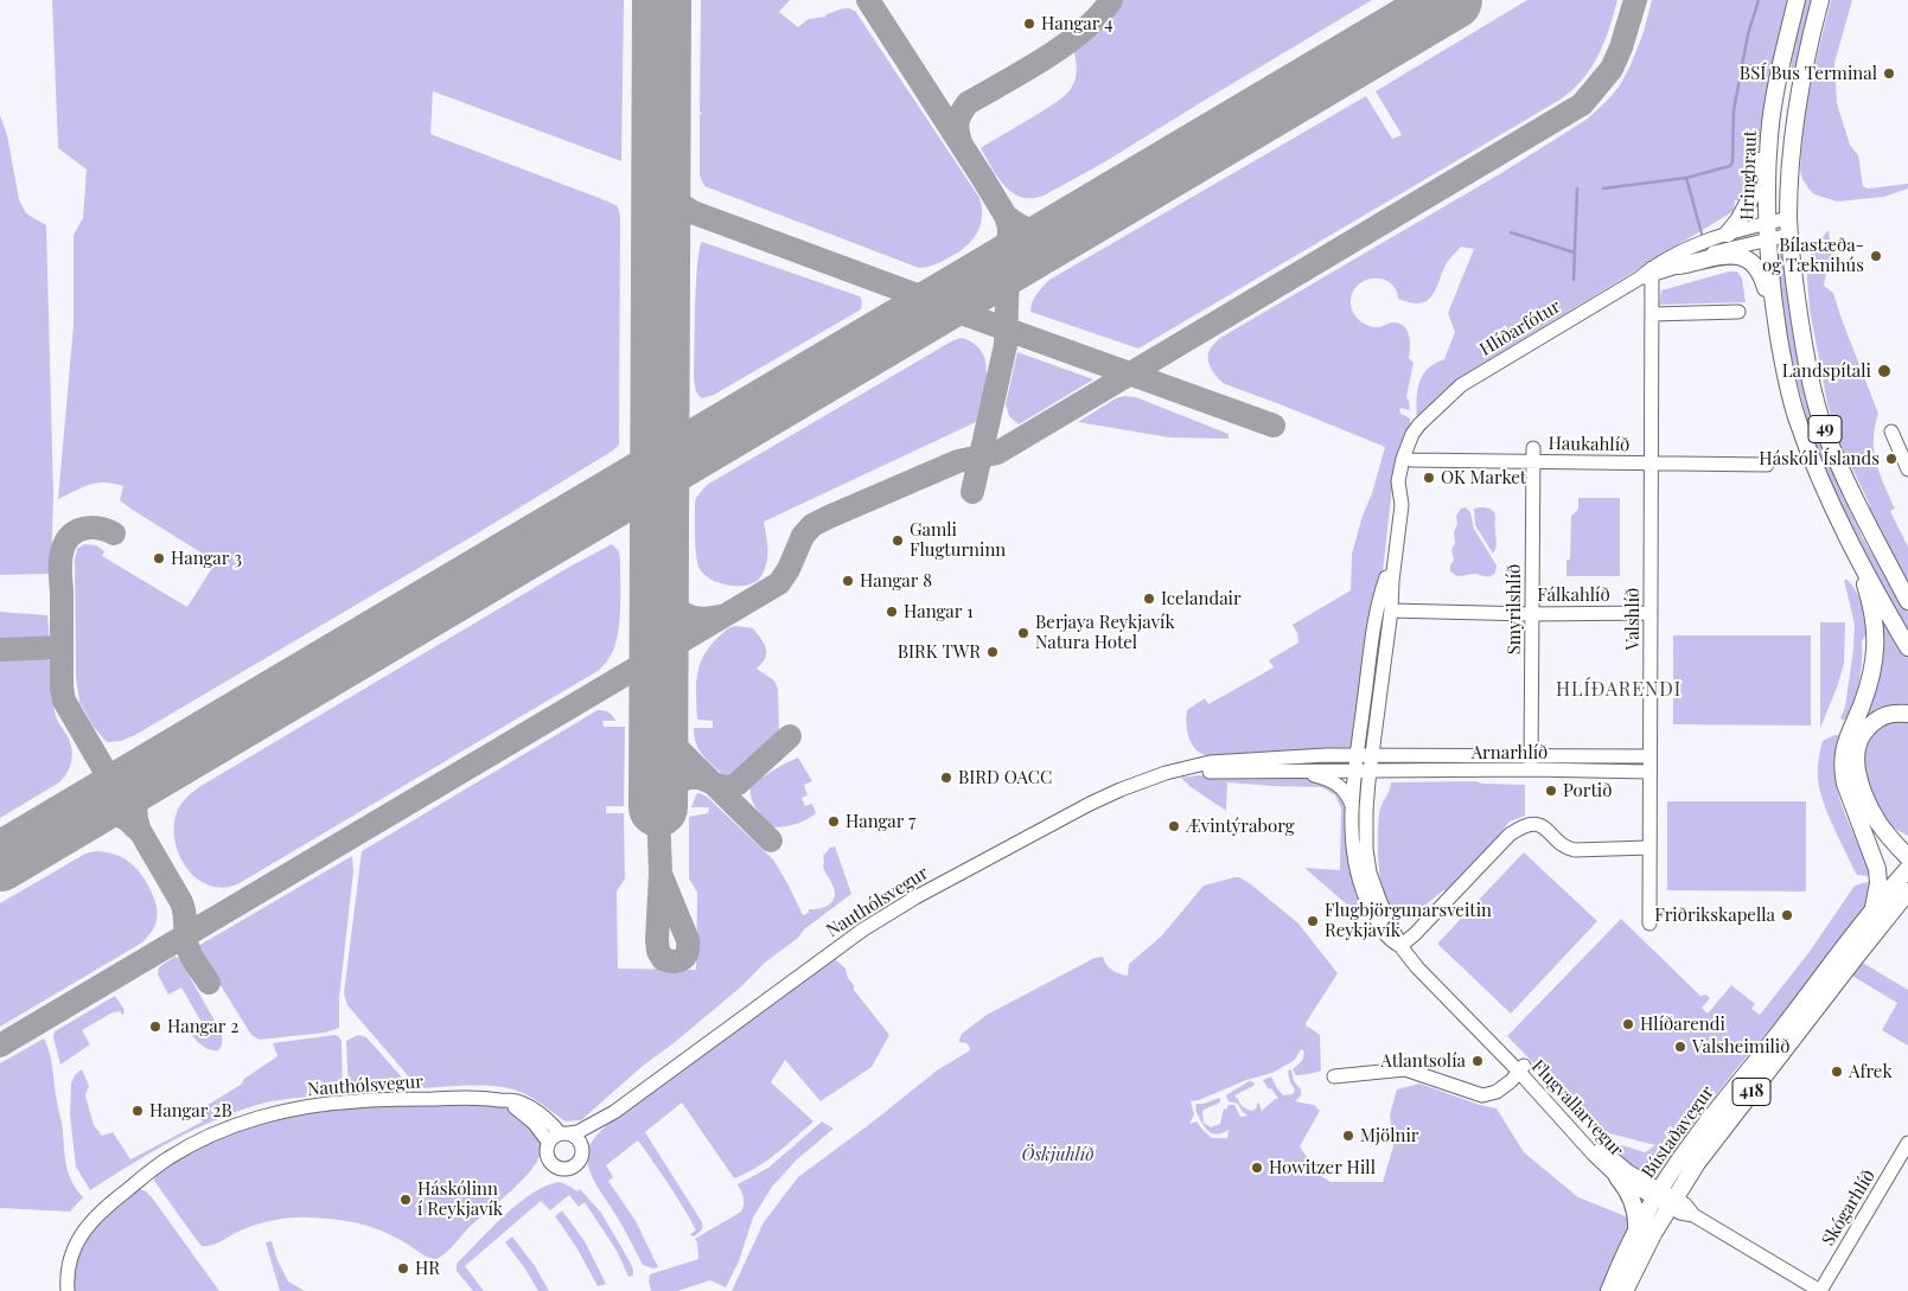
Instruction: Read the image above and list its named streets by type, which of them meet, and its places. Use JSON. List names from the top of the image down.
{
  "streets": {
    "main road": [
      "Hringbraut",
      "49",
      "418",
      "Bústaðavegur"
    ],
    "street": [
      "Hlíðarfótur",
      "Haukahlíð",
      "Fálkahlíð",
      "Smyrilshlíð",
      "Valshlíð",
      "Arnarhlíð",
      "Nauthólsvegur",
      "Flugvallarvegur",
      "Skógarhlíð"
    ]
  },
  "crossings": [
    ["Hringbraut", "Hlíðarfótur"],
    ["Hlíðarfótur", "49"],
    ["Hlíðarfótur", "Haukahlíð"],
    ["Hlíðarfótur", "Fálkahlíð"],
    ["Hlíðarfótur", "Valshlíð"],
    ["Hlíðarfótur", "Arnarhlíð"],
    ["Hlíðarfótur", "Nauthólsvegur"],
    ["Hlíðarfótur", "Flugvallarvegur"],
    ["Haukahlíð", "Smyrilshlíð"],
    ["Haukahlíð", "Valshlíð"],
    ["Fálkahlíð", "Smyrilshlíð"],
    ["Fálkahlíð", "Valshlíð"],
    ["Smyrilshlíð", "Arnarhlíð"],
    ["Valshlíð", "Arnarhlíð"],
    ["Arnarhlíð", "Nauthólsvegur"],
    ["Arnarhlíð", "Flugvallarvegur"],
    ["Nauthólsvegur", "Flugvallarvegur"],
    ["Flugvallarvegur", "Bústaðavegur"],
    ["Flugvallarvegur", "Skógarhlíð"]
  ],
  "districts": ["HLÍÐARENDI"],
  "parks": ["Öskjuhlíð"],
  "places": [
    "Hangar 4",
    "BSÍ Bus Terminal",
    "Bílastæða- og Tæknihús",
    "Landspítali",
    "Háskóli Íslands",
    "OK Market",
    "Gamli Flugturninn",
    "Hangar 3",
    "Hangar 8",
    "Icelandair",
    "Hangar 1",
    "Berjaya Reykjavík Natura Hotel",
    "BIRK TWR",
    "BIRD OACC",
    "Portið",
    "Hangar 7",
    "Ævintýraborg",
    "Friðrikskapella",
    "Flugbjörgunarsveitin Reykjavík",
    "Hlíðarendi",
    "Hangar 2",
    "Valsheimilið",
    "Atlantsolía",
    "Afrek",
    "Hangar 2B",
    "Mjölnir",
    "Howitzer Hill",
    "Háskólinn í Reykjavík",
    "HR"
  ]
}
